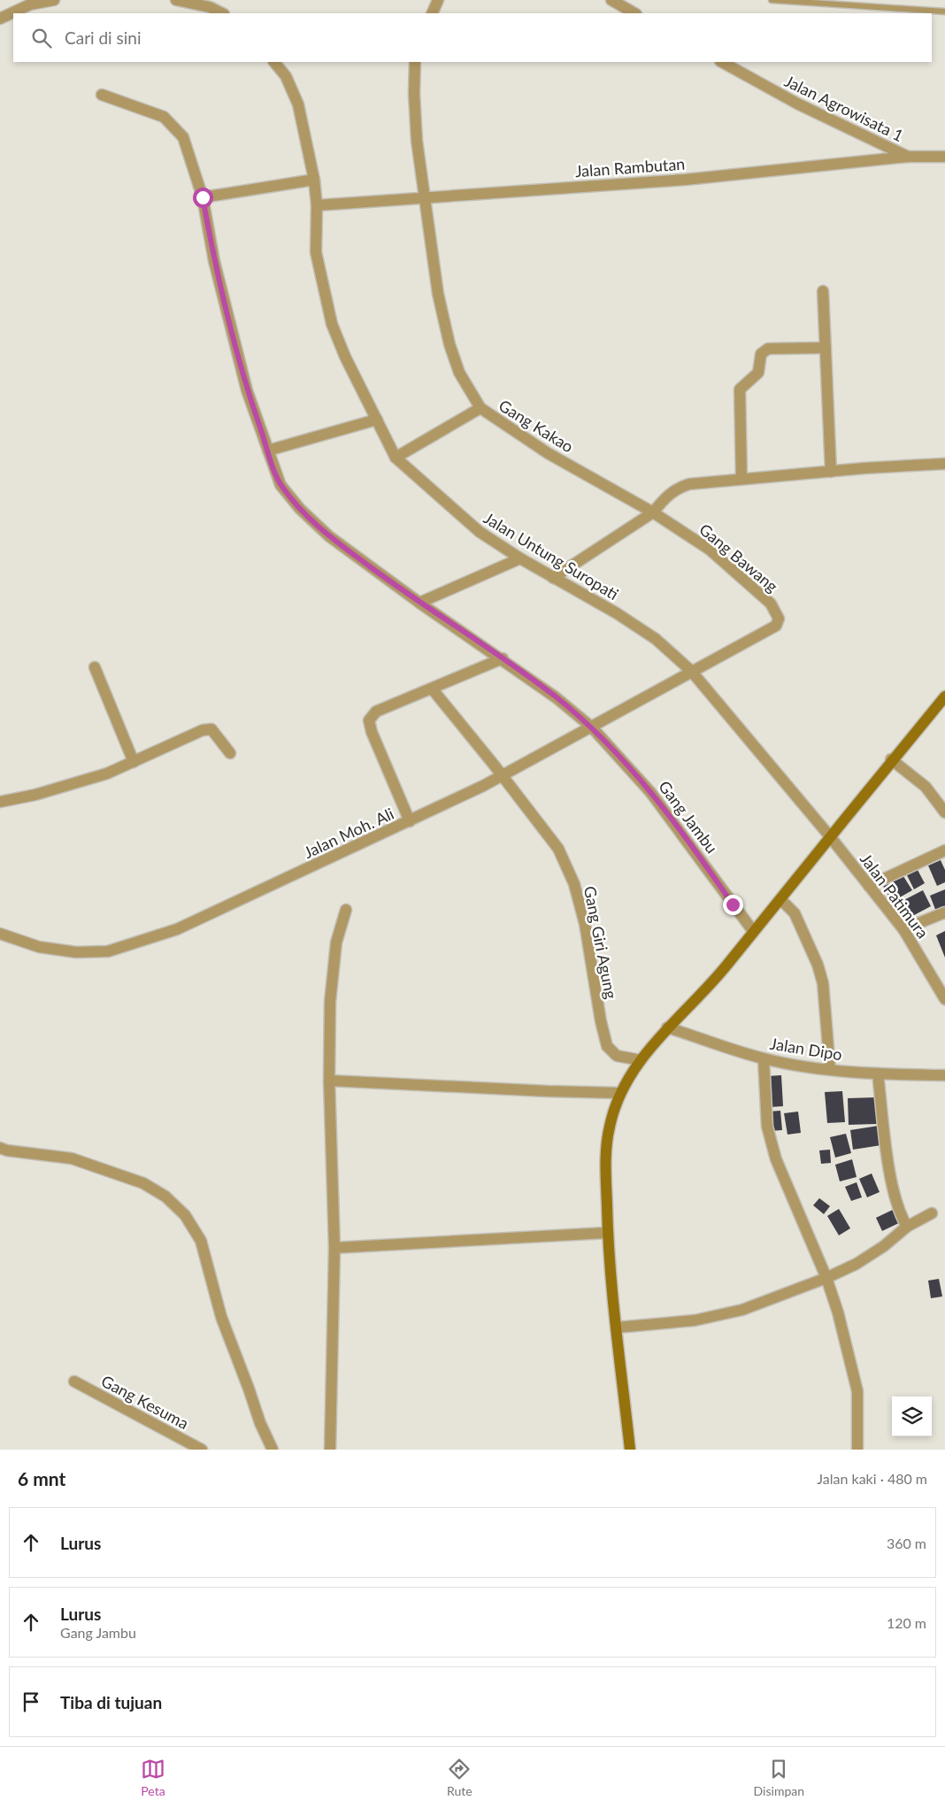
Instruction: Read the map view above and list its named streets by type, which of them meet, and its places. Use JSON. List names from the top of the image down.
{
  "streets": {
    "street": [
      "Jalan Agrowisata 1",
      "Jalan Rambutan",
      "Gang Kakao",
      "Jalan Untung Suropati",
      "Gang Bawang",
      "Gang Jambu",
      "Jalan Moh. Ali",
      "Jalan Patimura",
      "Gang Giri Agung",
      "Jalan Dipo",
      "Gang Kesuma"
    ]
  },
  "crossings": [
    ["Jalan Agrowisata 1", "Jalan Rambutan"],
    ["Jalan Rambutan", "Gang Kakao"],
    ["Jalan Rambutan", "Jalan Untung Suropati"],
    ["Gang Kakao", "Gang Bawang"],
    ["Jalan Untung Suropati", "Gang Bawang"],
    ["Jalan Untung Suropati", "Jalan Moh. Ali"],
    ["Jalan Untung Suropati", "Jalan Patimura"],
    ["Gang Bawang", "Jalan Moh. Ali"],
    ["Gang Jambu", "Jalan Moh. Ali"],
    ["Jalan Moh. Ali", "Gang Giri Agung"]
  ],
  "page": {
    "search": "Cari di sini",
    "heading": ["6 mnt", "Jalan kaki · 480 m"],
    "list": [
      ["Lurus", "360 m"],
      ["Lurus", "Gang Jambu", "120 m"],
      "Tiba di tujuan"
    ],
    "nav": ["Peta", "Rute", "Disimpan"]
  }
}
